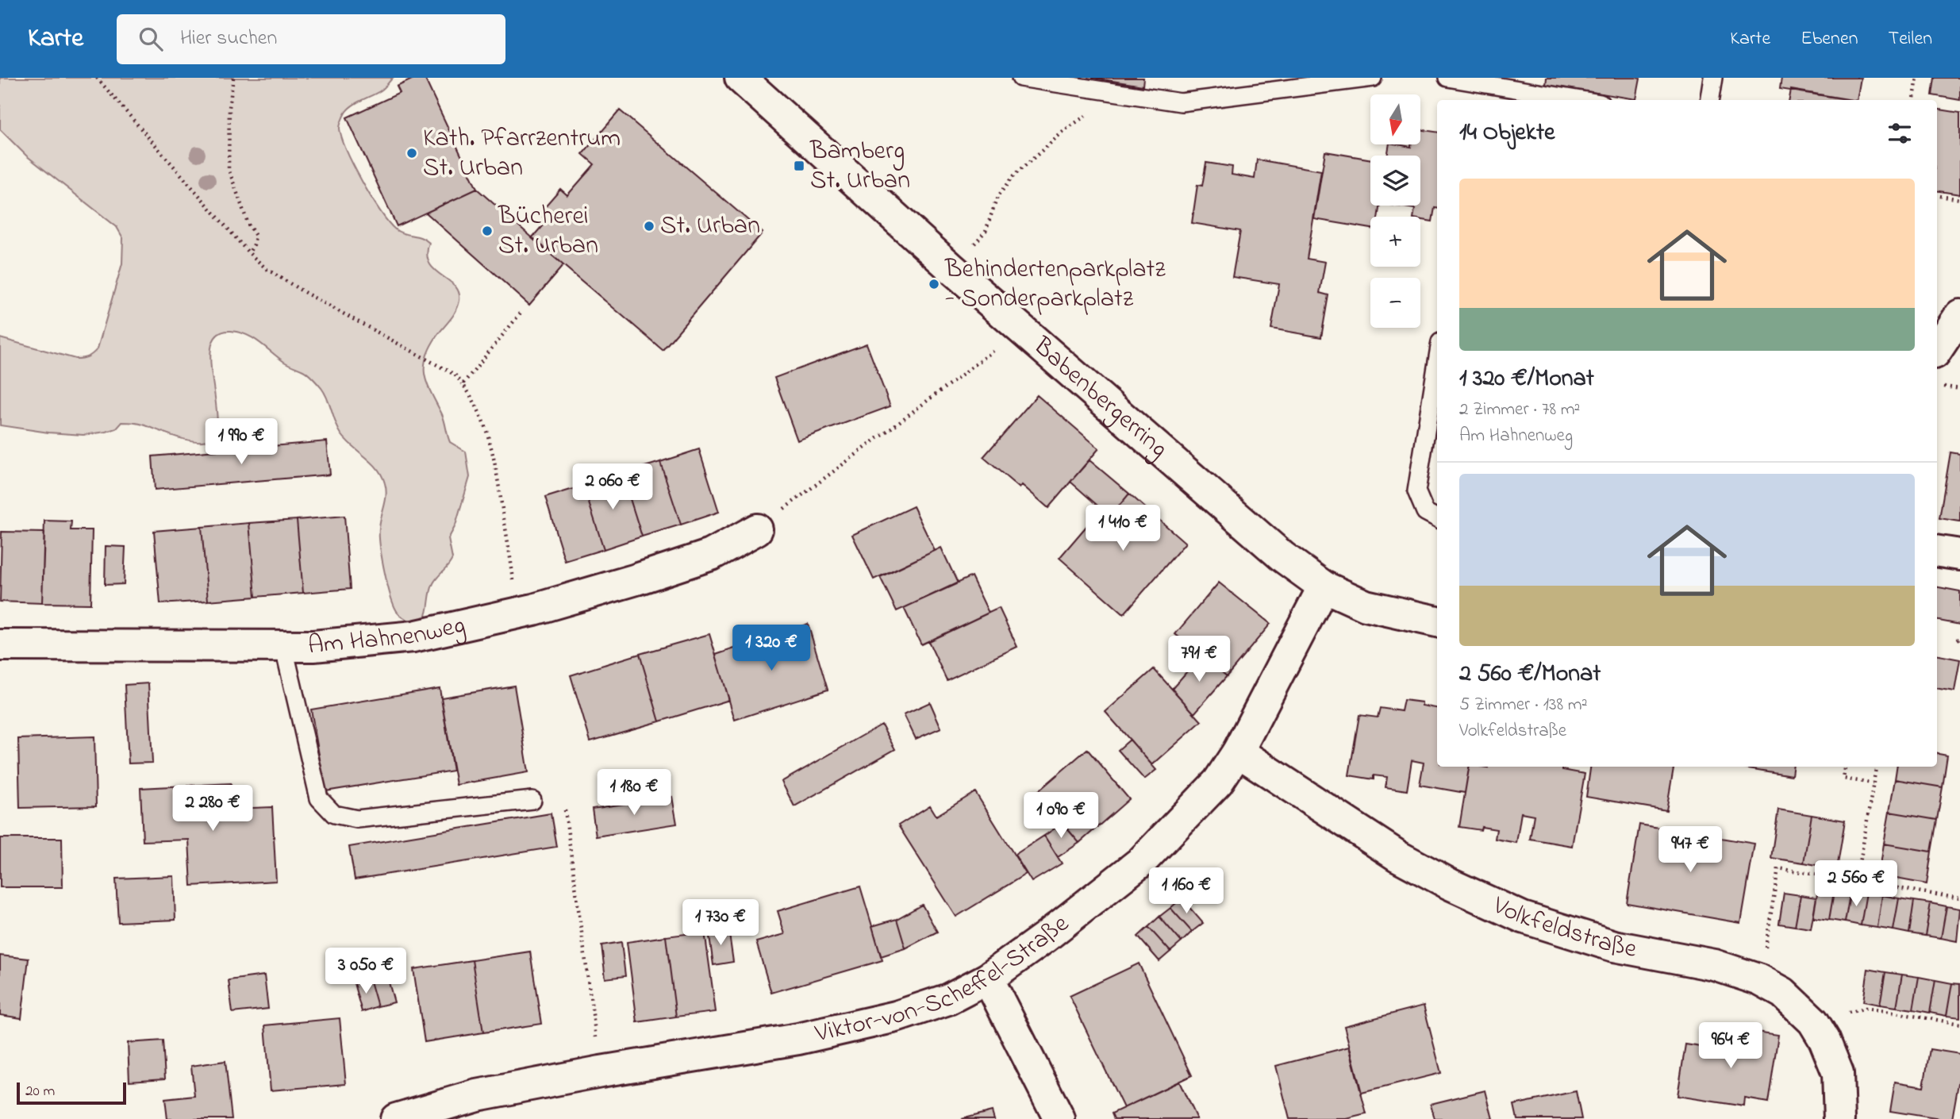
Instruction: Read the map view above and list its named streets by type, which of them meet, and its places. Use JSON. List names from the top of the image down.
{
  "streets": {
    "street": [
      "Babenbergerring",
      "Am Hahnenweg",
      "Volkfeldstraße",
      "Viktor-von-Scheffel-Straße"
    ]
  },
  "crossings": [
    ["Babenbergerring", "Viktor-von-Scheffel-Straße"],
    ["Volkfeldstraße", "Viktor-von-Scheffel-Straße"]
  ],
  "places": {
    "other": [
      "Kath. Pfarrzentrum St. Urban",
      "St. Urban",
      "Bücherei St. Urban",
      "Behindertenparkplatz - Sonderparkplatz"
    ],
    "transit": ["Bamberg St. Urban"]
  },
  "scale_bar": "20 m",
  "north": "bottom",
  "page": {
    "header": "Karte",
    "search": "Hier suchen",
    "nav": ["Karte", "Ebenen", "Teilen"],
    "map_buttons": ["+", "−"],
    "heading": "14 Objekte",
    "list": [
      {
        "name": "1 320 €/Monat",
        "note": "2 Zimmer · 78 m² · Am Hahnenweg"
      },
      {
        "name": "2 560 €/Monat",
        "note": "5 Zimmer · 138 m² · Volkfeldstraße"
      }
    ],
    "price": [
      "1 990 €",
      "2 060 €",
      "1 410 €",
      "1 320 €",
      "791 €",
      "1 180 €",
      "2 280 €",
      "1 090 €",
      "947 €",
      "2 560 €",
      "1 160 €",
      "1 730 €",
      "3 050 €",
      "964 €"
    ],
    "scale": "20 m"
  }
}
